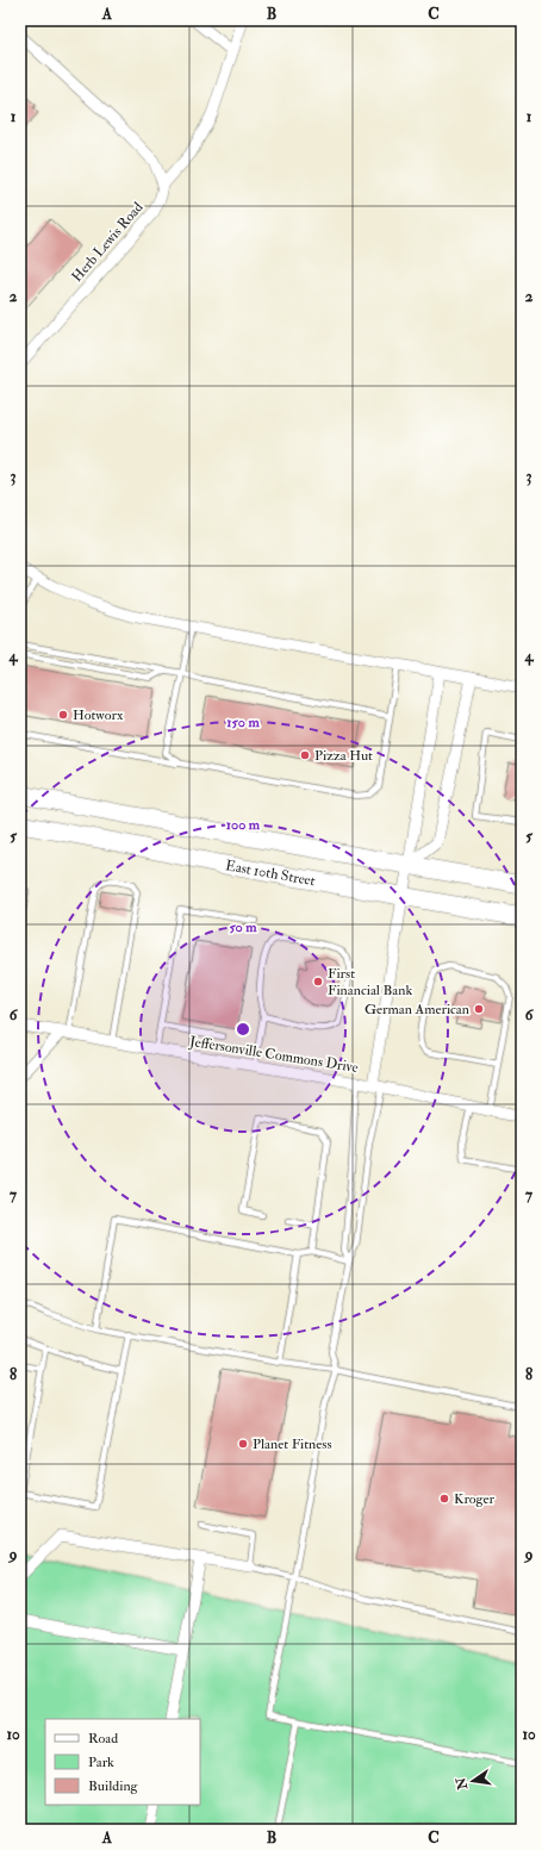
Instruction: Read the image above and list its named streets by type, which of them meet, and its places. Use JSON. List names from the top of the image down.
{
  "streets": {
    "main road": ["East 10th Street"],
    "street": ["Herb Lewis Road", "Jeffersonville Commons Drive"]
  },
  "places": [
    "Hotworx",
    "Pizza Hut",
    "First Financial Bank",
    "German American",
    "Planet Fitness",
    "Kroger"
  ],
  "legend": ["Road", "Park", "Building"],
  "north": "left",
  "grid": {
    "columns": ["A", "B", "C"],
    "rows": [
      "1",
      "2",
      "3",
      "4",
      "5",
      "6",
      "7",
      "8",
      "9",
      "10"
    ]
  },
  "rings": ["150 m", "100 m", "50 m"]
}
